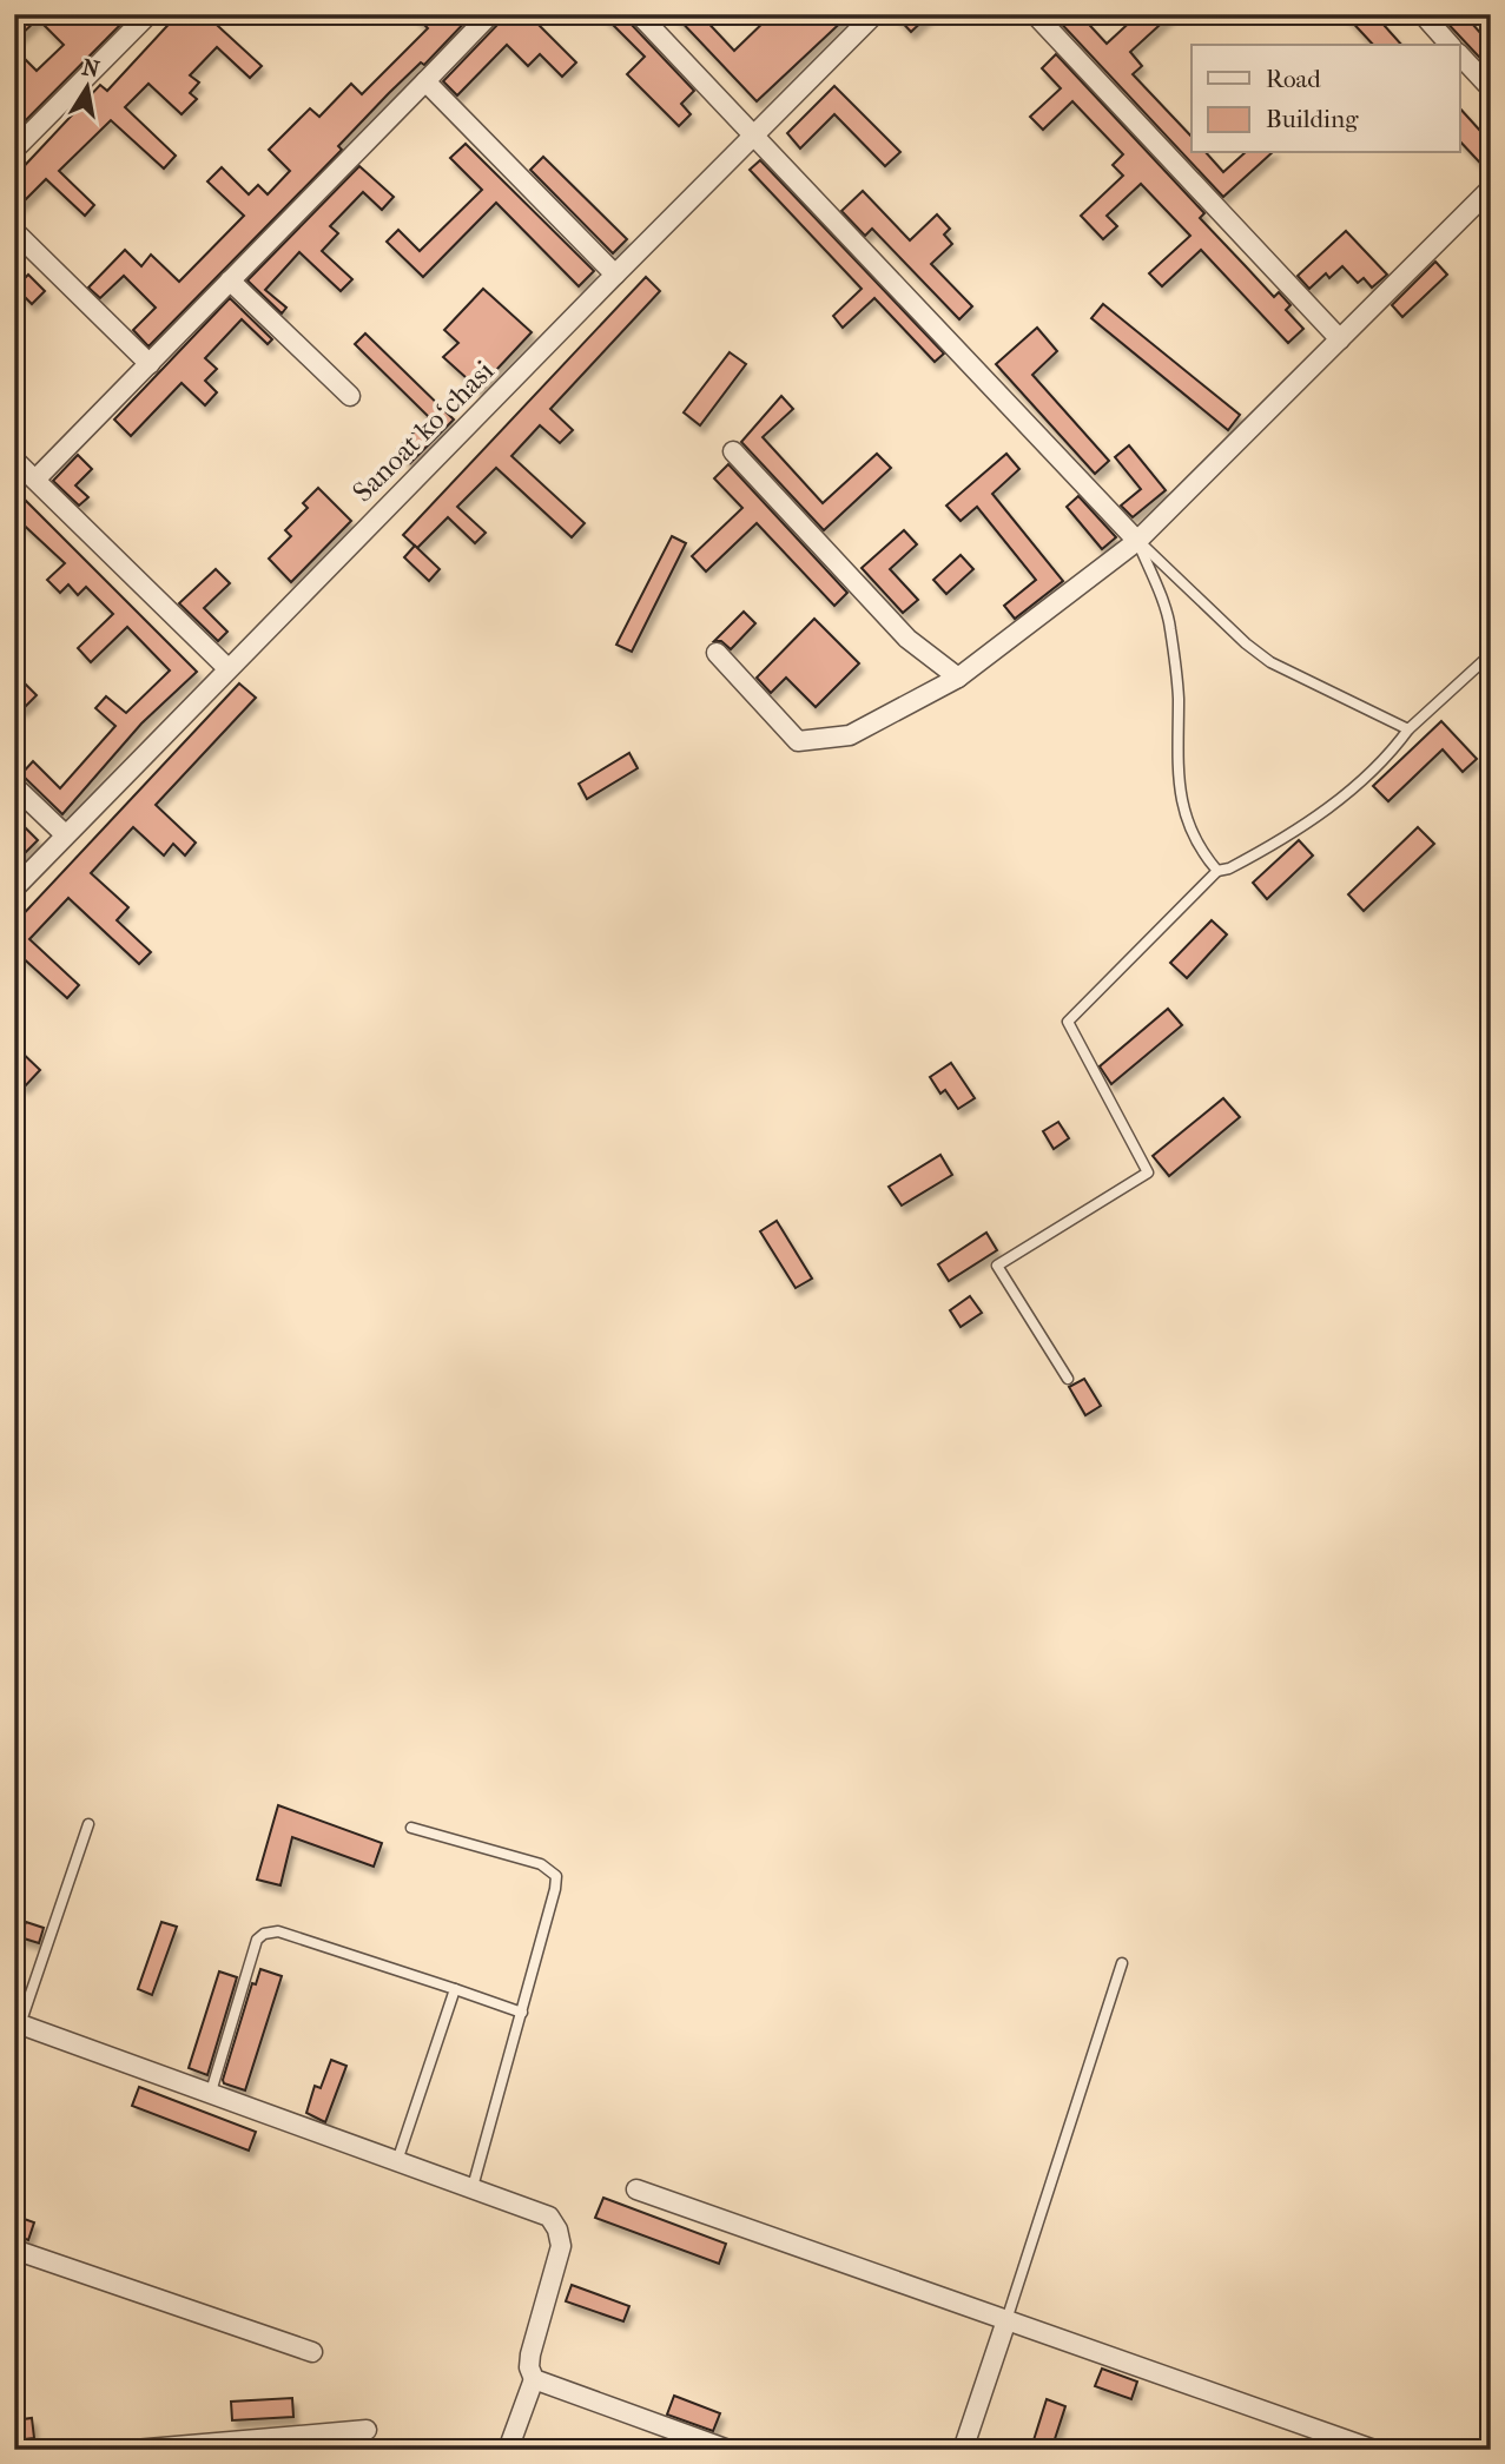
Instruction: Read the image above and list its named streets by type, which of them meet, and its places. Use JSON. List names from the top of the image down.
{
  "streets": {
    "street": ["Sanoat koʻchasi"]
  },
  "legend": ["Road", "Building"],
  "north": "top"
}
